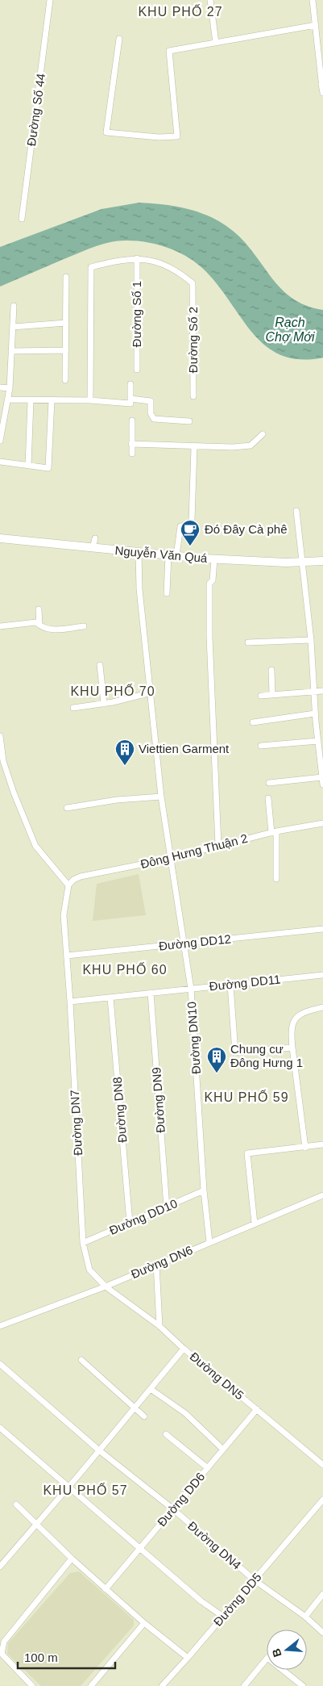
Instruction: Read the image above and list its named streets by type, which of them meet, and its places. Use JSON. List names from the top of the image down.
{
  "streets": {
    "main road": ["Nguyễn Văn Quá"],
    "street": [
      "Đường Số 44",
      "Đường Số 1",
      "Đường Số 2",
      "Đông Hưng Thuận 2",
      "Đường DD12",
      "Đường DD11",
      "Đường DN10",
      "Đường DN9",
      "Đường DN8",
      "Đường DN7",
      "Đường DD10",
      "Đường DN6",
      "Đường DN5",
      "Đường DD6",
      "Đường DN4",
      "Đường DD5"
    ]
  },
  "crossings": [
    ["Đường Số 1", "Đường Số 2"],
    ["Nguyễn Văn Quá", "Đường DN10"],
    ["Đông Hưng Thuận 2", "Đường DN10"],
    ["Đông Hưng Thuận 2", "Đường DN7"],
    ["Đường DD12", "Đường DN10"],
    ["Đường DD12", "Đường DN7"],
    ["Đường DD11", "Đường DN10"],
    ["Đường DD11", "Đường DN9"],
    ["Đường DD11", "Đường DN8"],
    ["Đường DD11", "Đường DN7"],
    ["Đường DN10", "Đường DD10"],
    ["Đường DN10", "Đường DN6"],
    ["Đường DN9", "Đường DD10"],
    ["Đường DN8", "Đường DD10"],
    ["Đường DN7", "Đường DD10"],
    ["Đường DN7", "Đường DN6"],
    ["Đường DN7", "Đường DN5"],
    ["Đường DN5", "Đường DD6"],
    ["Đường DD6", "Đường DN4"],
    ["Đường DN4", "Đường DD5"]
  ],
  "districts": [
    "KHU PHỐ 27",
    "KHU PHỐ 70",
    "KHU PHỐ 60",
    "KHU PHỐ 59",
    "KHU PHỐ 57"
  ],
  "water": ["Rạch Chợ Mới"],
  "places": {
    "cafe": ["Đó Đây Cà phê"],
    "building": ["Viettien Garment", "Chung cư Đông Hưng 1"]
  },
  "scale_bar": "100 m",
  "north": "left"
}
